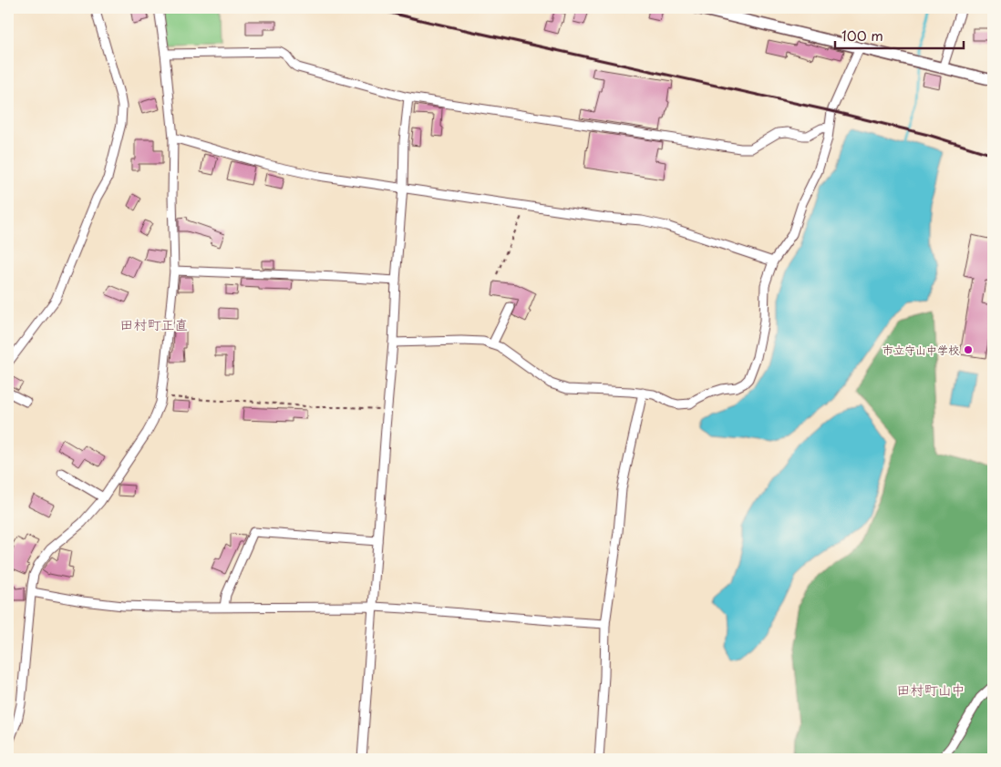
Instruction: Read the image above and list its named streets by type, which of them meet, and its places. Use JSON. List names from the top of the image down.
{
  "districts": ["田村町正直", "田村町山中"],
  "places": ["市立守山中学校"],
  "scale_bar": "100 m"
}
